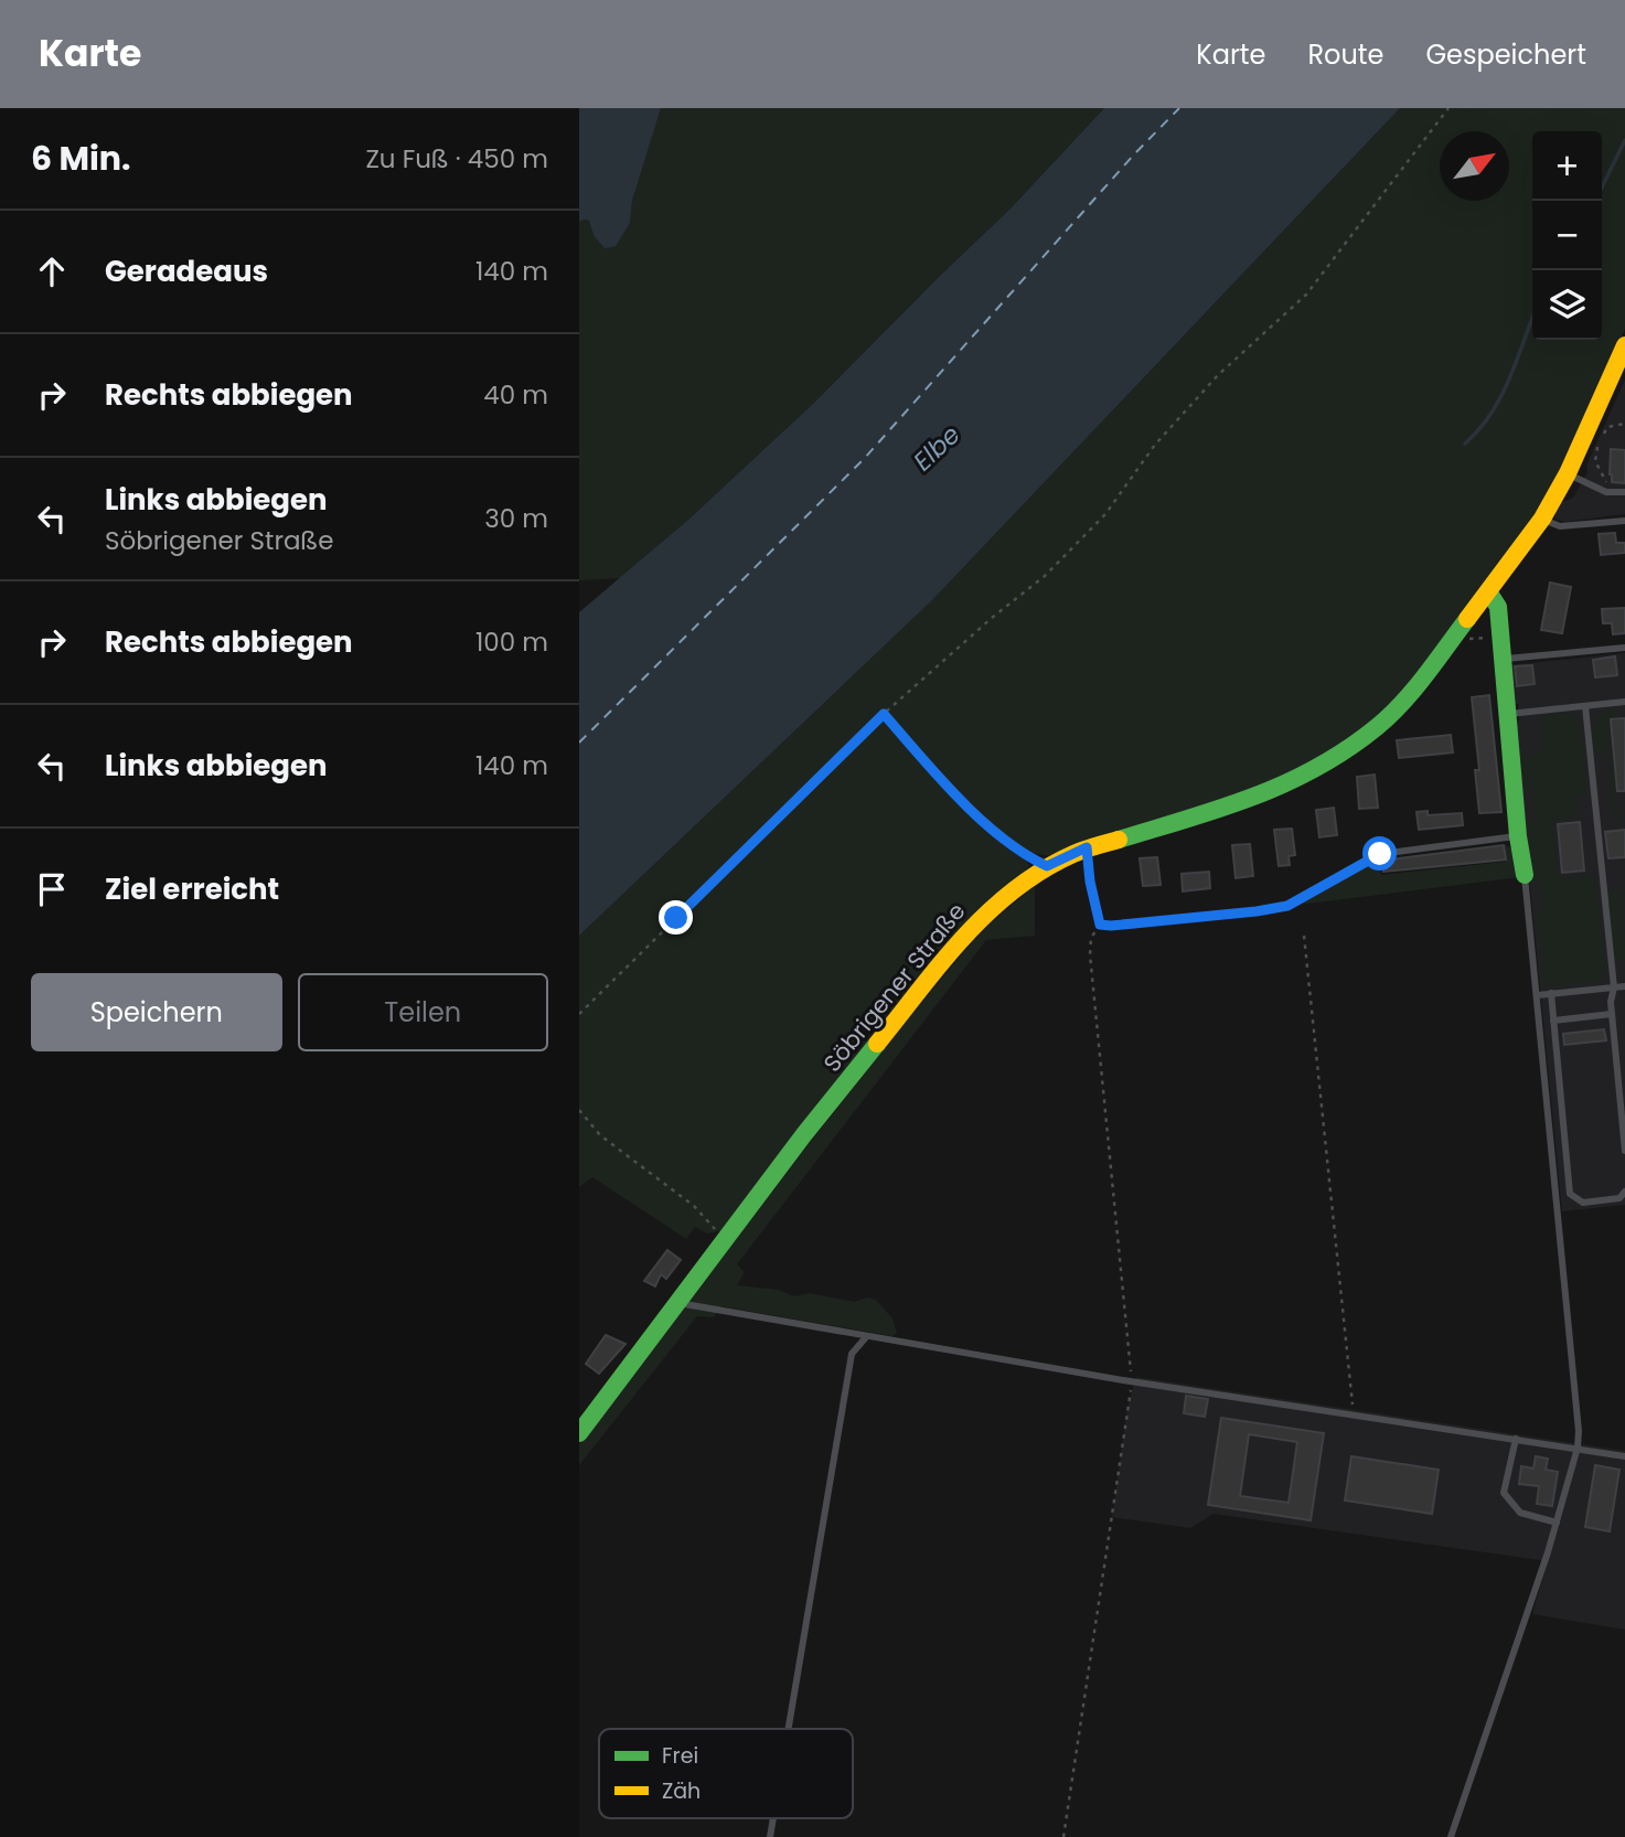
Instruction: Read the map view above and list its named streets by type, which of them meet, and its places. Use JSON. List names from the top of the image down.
{
  "streets": {
    "street": ["Söbrigener Straße"]
  },
  "water": ["Elbe"],
  "legend": ["Frei", "Zäh"],
  "north": "top right",
  "page": {
    "header": "Karte",
    "nav": ["Karte", "Route", "Gespeichert"],
    "heading": ["6 Min.", "Zu Fuß · 450 m"],
    "map_buttons": ["+", "−"],
    "list": [
      ["Geradeaus", "140 m"],
      ["Rechts abbiegen", "40 m"],
      ["Links abbiegen", "Söbrigener Straße", "30 m"],
      ["Rechts abbiegen", "100 m"],
      ["Links abbiegen", "140 m"],
      "Ziel erreicht"
    ],
    "buttons": ["Speichern", "Teilen"]
  }
}
